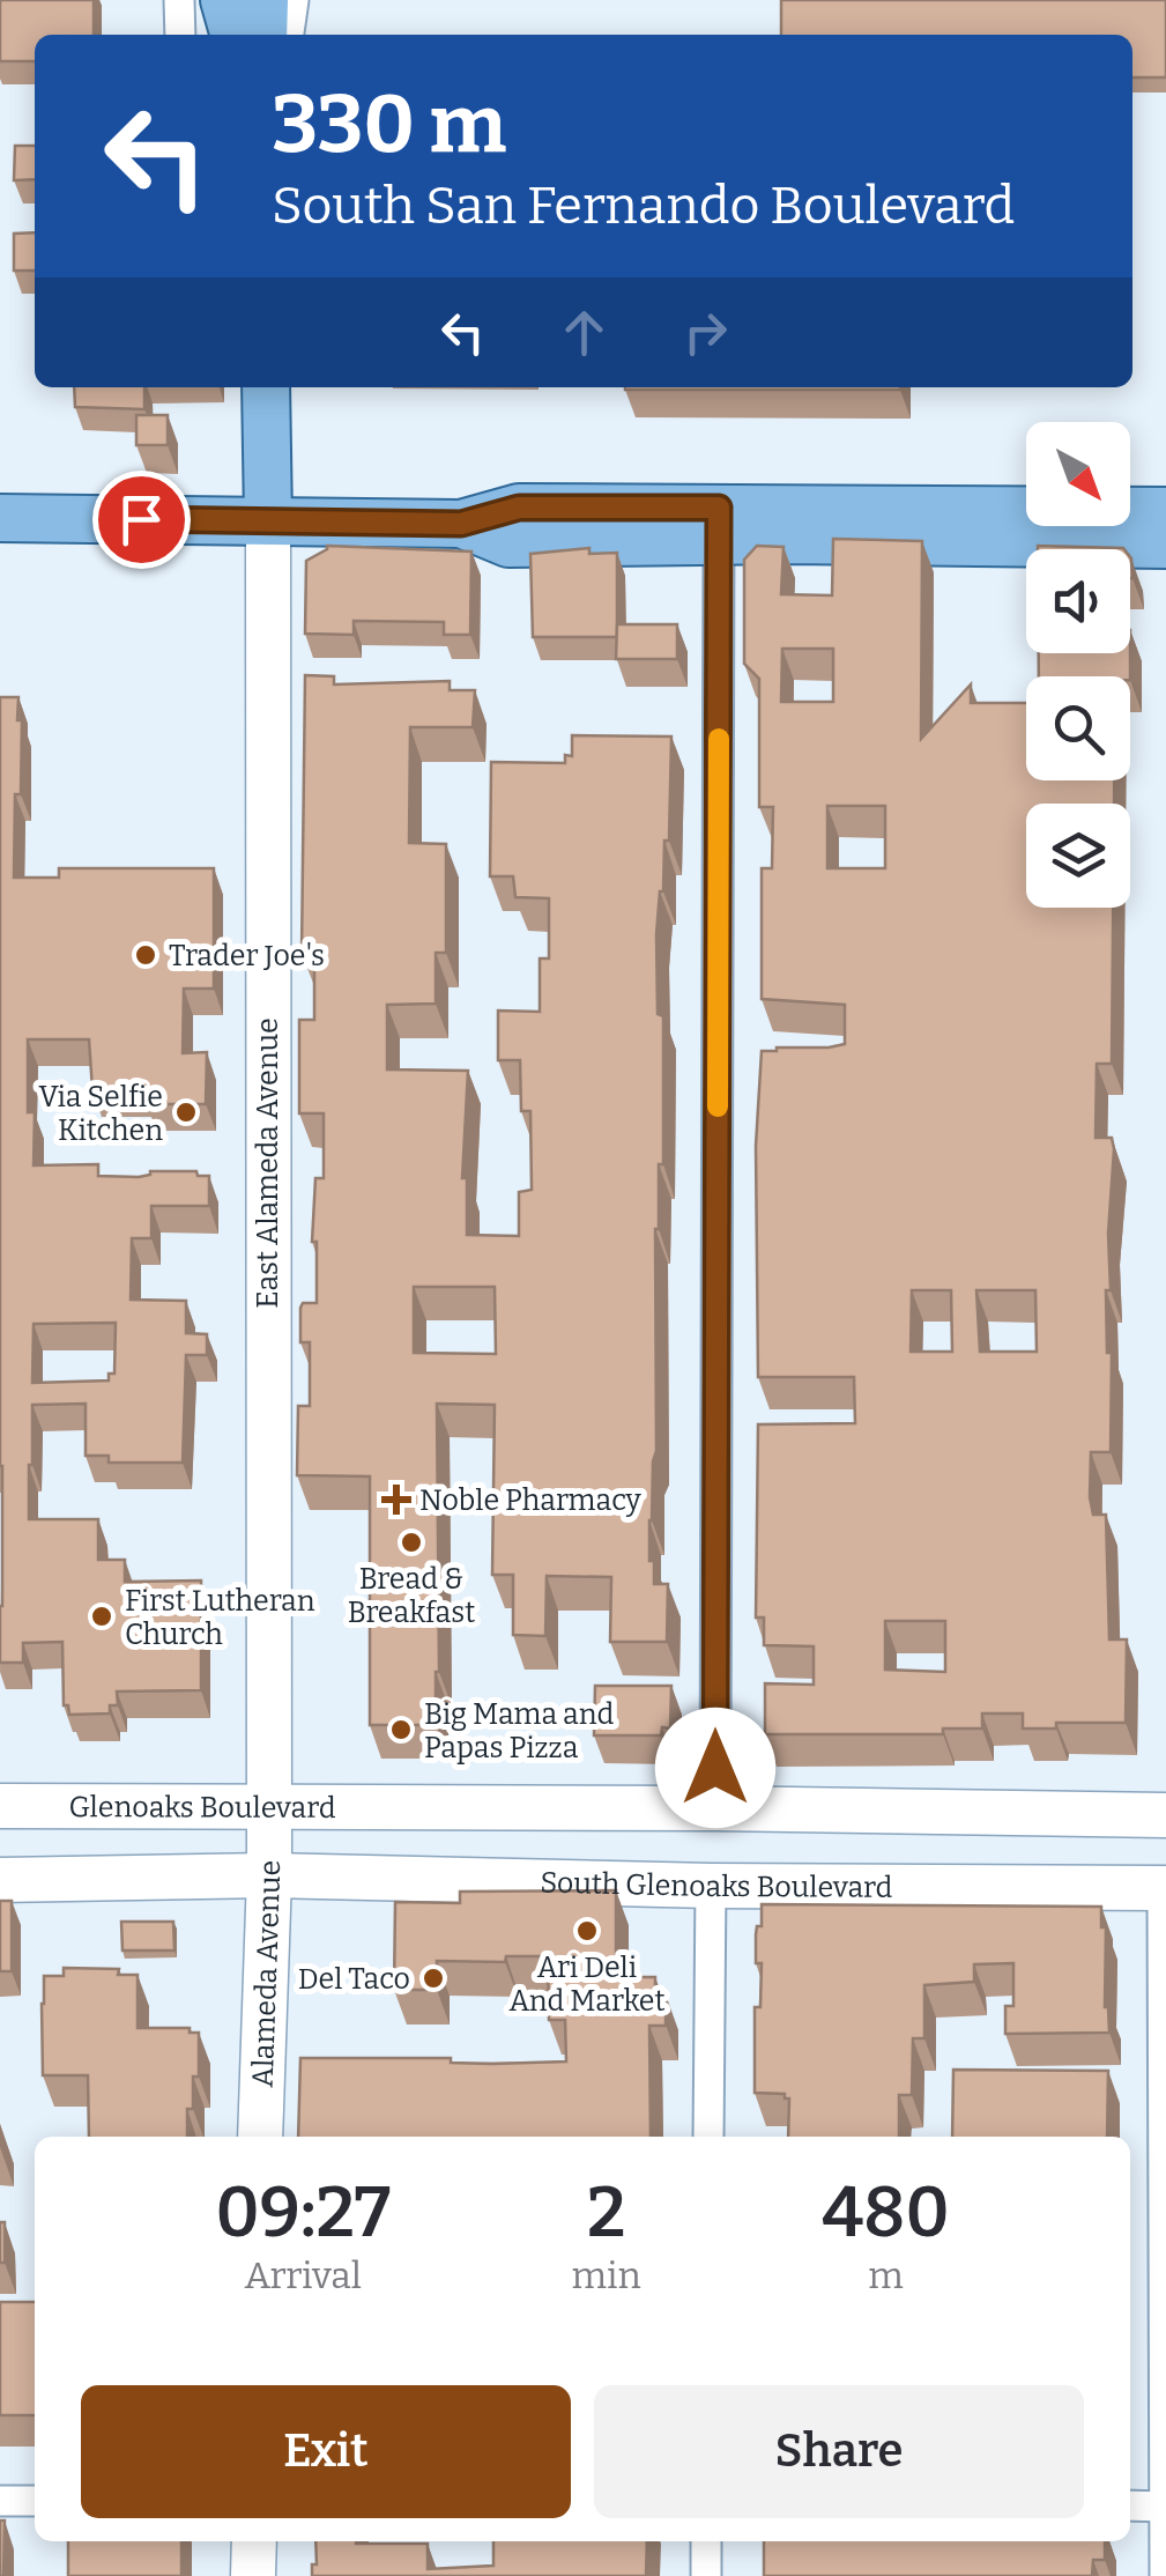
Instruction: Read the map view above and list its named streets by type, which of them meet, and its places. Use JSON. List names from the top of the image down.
{
  "streets": {
    "main road": [
      "East Alameda Avenue",
      "Glenoaks Boulevard",
      "South Glenoaks Boulevard",
      "Alameda Avenue"
    ]
  },
  "crossings": [
    ["East Alameda Avenue", "Glenoaks Boulevard"],
    ["East Alameda Avenue", "Alameda Avenue"],
    ["Glenoaks Boulevard", "Alameda Avenue"],
    ["South Glenoaks Boulevard", "Alameda Avenue"]
  ],
  "places": {
    "other": [
      "Trader Joe's",
      "Via Selfie Kitchen",
      "Bread & Breakfast",
      "First Lutheran Church",
      "Big Mama and Papas Pizza",
      "Ari Deli And Market",
      "Del Taco"
    ],
    "health": ["Noble Pharmacy"]
  },
  "north": "bottom right",
  "page": {
    "turn": ["330 m", "South San Fernando Boulevard"],
    "eta": [
      "09:27",
      "Arrival",
      "2",
      "min",
      "480",
      "m"
    ],
    "buttons": ["Exit", "Share"]
  }
}
